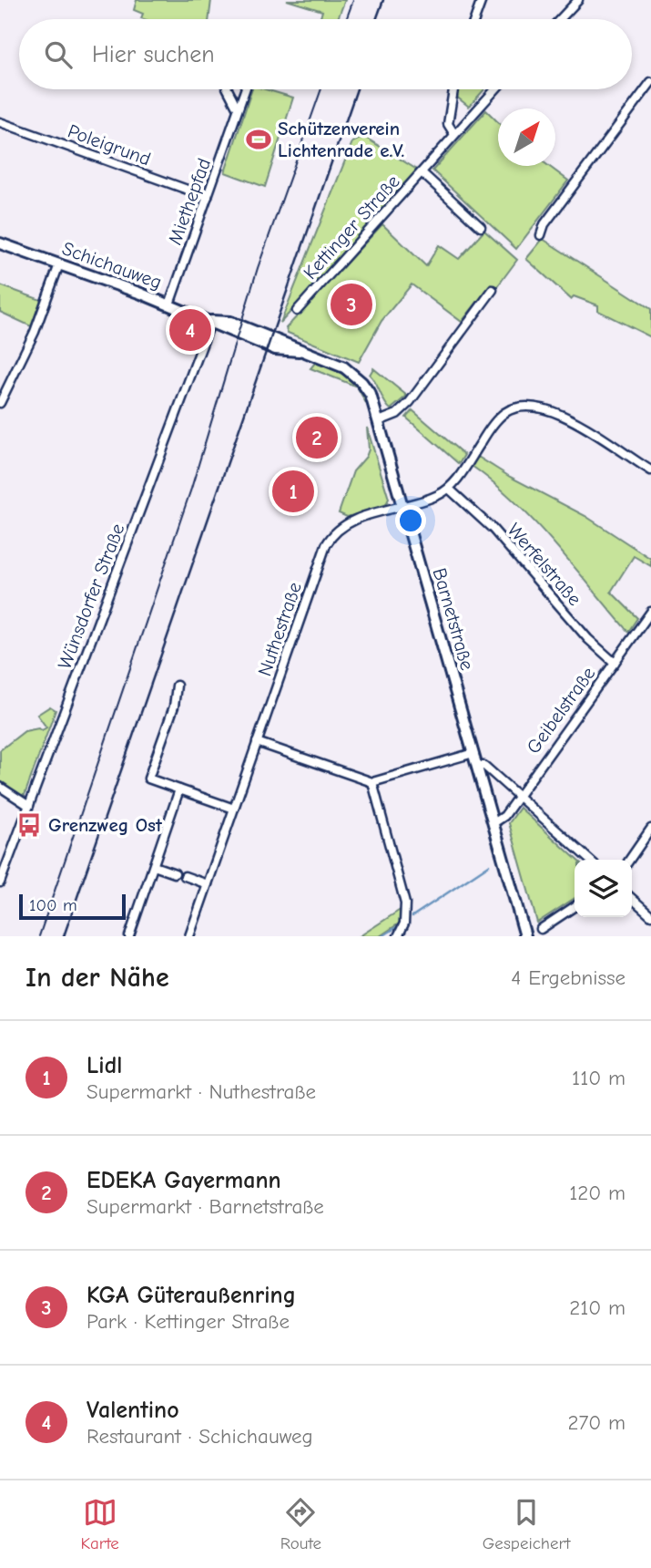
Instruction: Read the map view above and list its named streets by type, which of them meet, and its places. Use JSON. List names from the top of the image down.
{
  "streets": {
    "street": [
      "Poleigrund",
      "Miethepfad",
      "Kettinger Straße",
      "Schichauweg",
      "Werfelstraße",
      "Wünsdorfer Straße",
      "Barnetstraße",
      "Nuthestraße",
      "Geibelstraße"
    ]
  },
  "crossings": [
    ["Poleigrund", "Miethepfad"],
    ["Miethepfad", "Schichauweg"],
    ["Schichauweg", "Wünsdorfer Straße"],
    ["Schichauweg", "Barnetstraße"],
    ["Werfelstraße", "Nuthestraße"],
    ["Werfelstraße", "Geibelstraße"],
    ["Wünsdorfer Straße", "Barnetstraße"],
    ["Barnetstraße", "Nuthestraße"],
    ["Barnetstraße", "Geibelstraße"]
  ],
  "places": {
    "sports": ["Schützenverein Lichtenrade e.V."],
    "bus stop": ["Grenzweg Ost"]
  },
  "scale_bar": "100 m",
  "north": "top right",
  "page": {
    "search": "Hier suchen",
    "pins": [
      "3",
      "4",
      "2",
      "1"
    ],
    "scale": "100 m",
    "heading": ["In der Nähe", "4 Ergebnisse"],
    "list": [
      {
        "mark": "1",
        "name": "Lidl",
        "note": "Supermarkt · Nuthestraße",
        "value": "110 m"
      },
      {
        "mark": "2",
        "name": "EDEKA Gayermann",
        "note": "Supermarkt · Barnetstraße",
        "value": "120 m"
      },
      {
        "mark": "3",
        "name": "KGA Güteraußenring",
        "note": "Park · Kettinger Straße",
        "value": "210 m"
      },
      {
        "mark": "4",
        "name": "Valentino",
        "note": "Restaurant · Schichauweg",
        "value": "270 m"
      }
    ],
    "nav": ["Karte", "Route", "Gespeichert"]
  }
}
